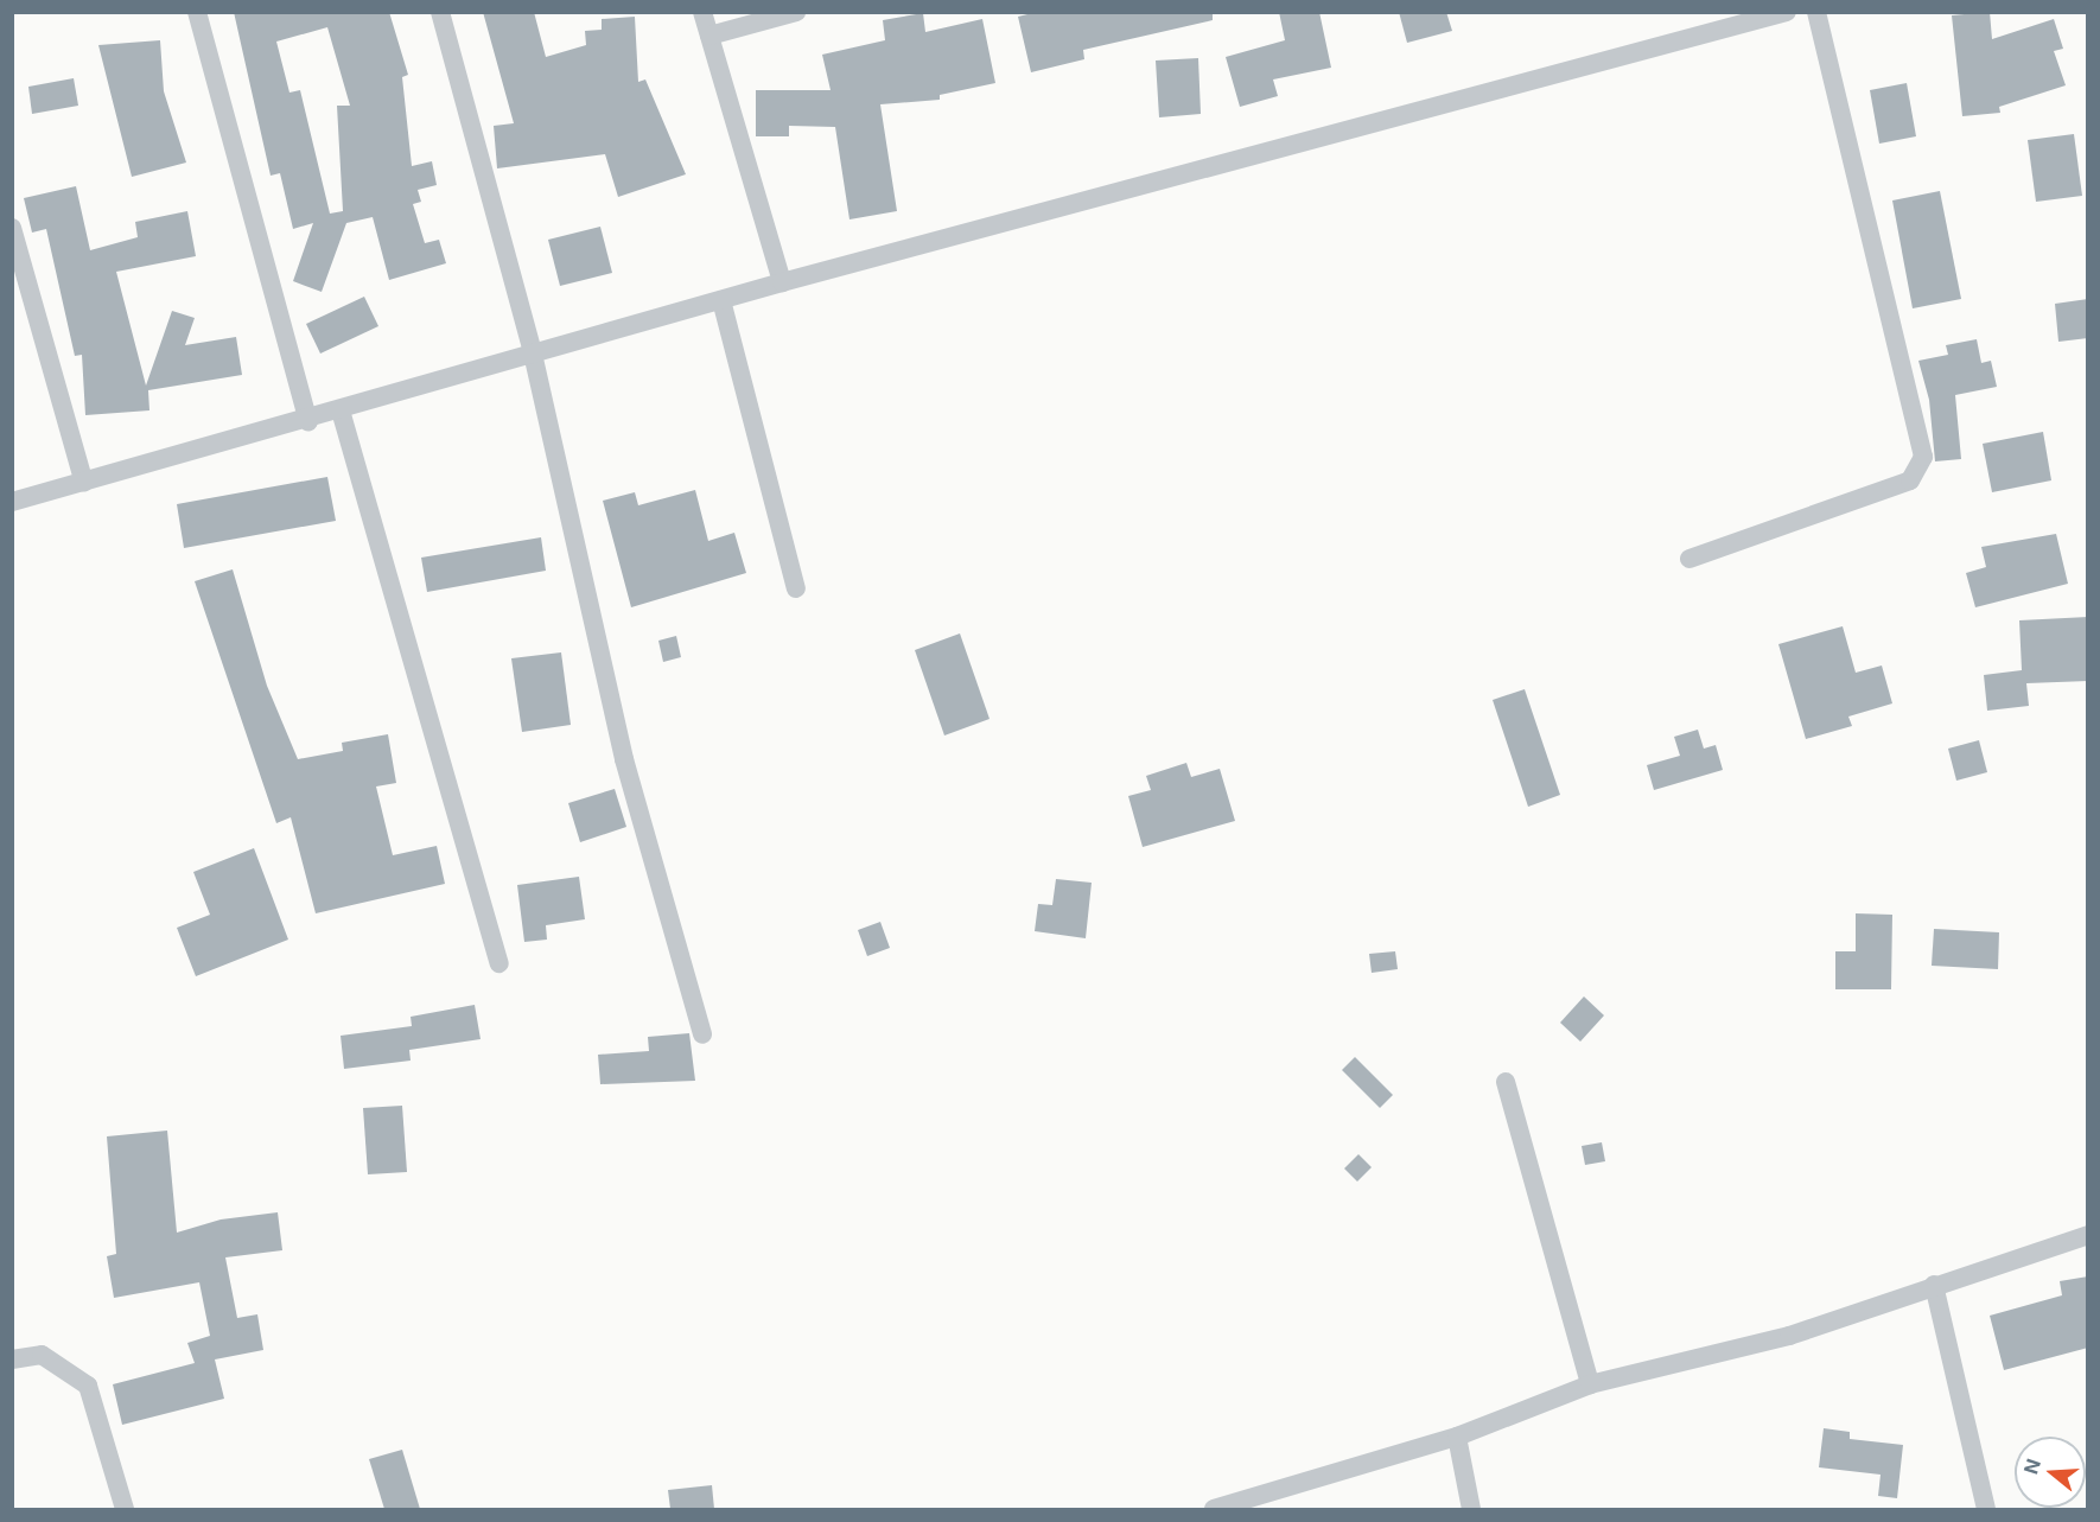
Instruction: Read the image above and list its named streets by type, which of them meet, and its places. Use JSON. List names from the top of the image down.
{
  "north": "left"
}
